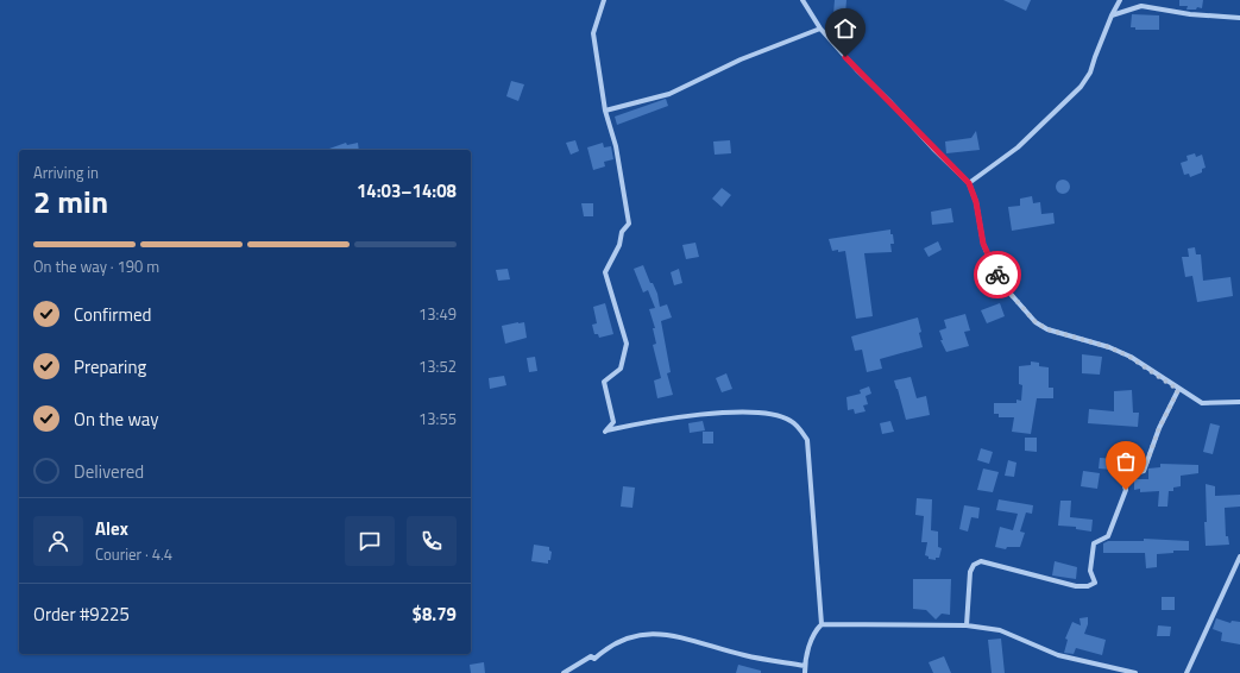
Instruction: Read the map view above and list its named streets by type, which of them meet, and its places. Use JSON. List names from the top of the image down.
{
  "page": {
    "heading": ["2 min", "Arriving in", "14:03–14:08"],
    "panel": [
      "Alex",
      "Courier · 4.4",
      "Order #9225",
      "$8.79"
    ],
    "bar": "On the way · 190 m",
    "list": [
      ["Confirmed", "13:49"],
      ["Preparing", "13:52"],
      ["On the way", "13:55"],
      "Delivered"
    ]
  }
}
